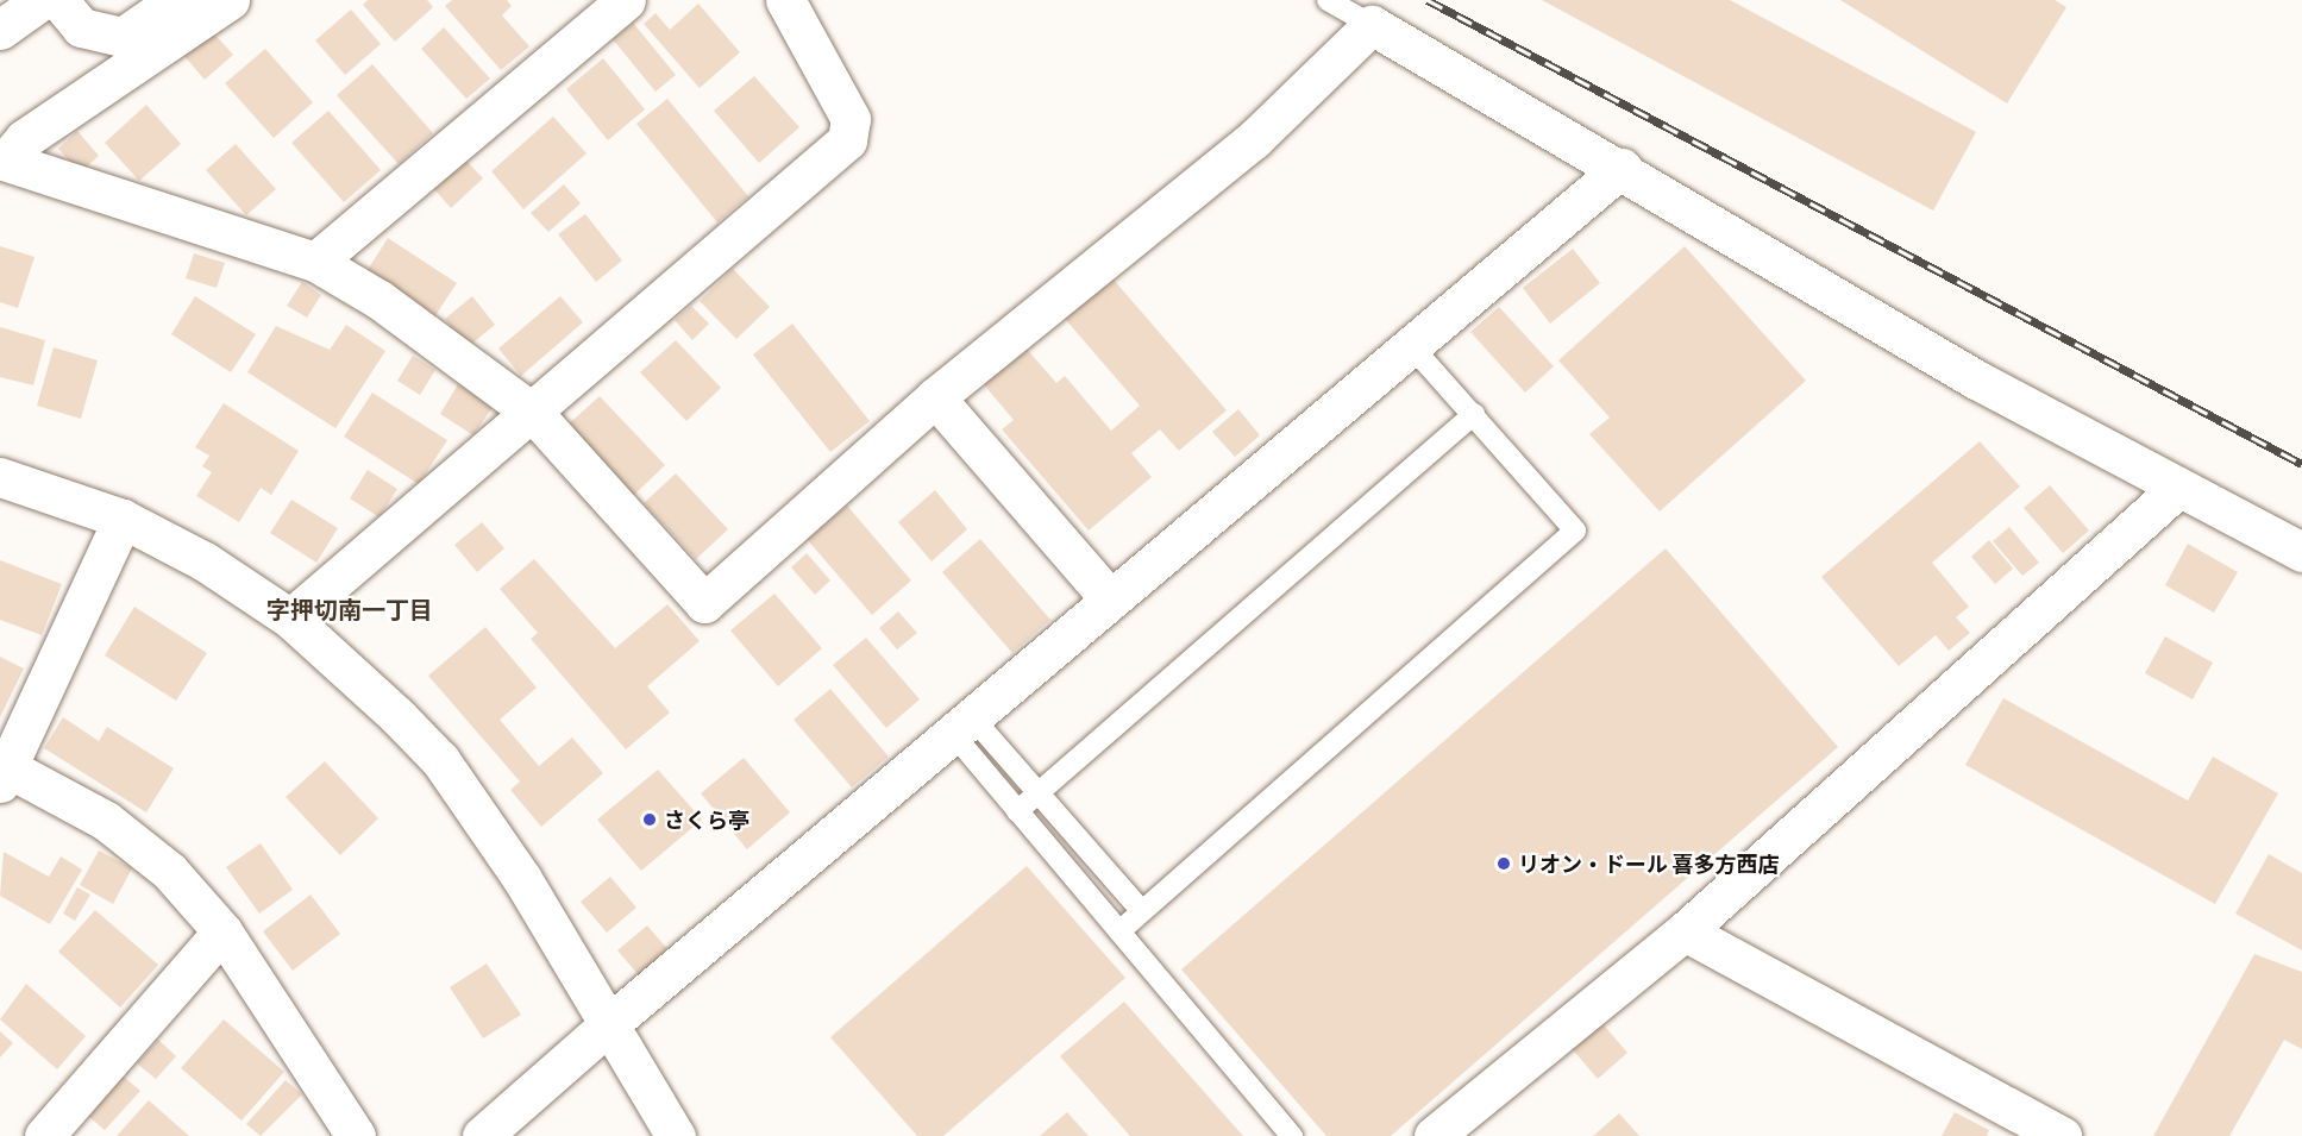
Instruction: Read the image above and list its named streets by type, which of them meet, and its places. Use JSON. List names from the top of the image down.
{
  "districts": ["字押切南一丁目"],
  "places": ["さくら亭", "リオン・ドール 喜多方西店"]
}
